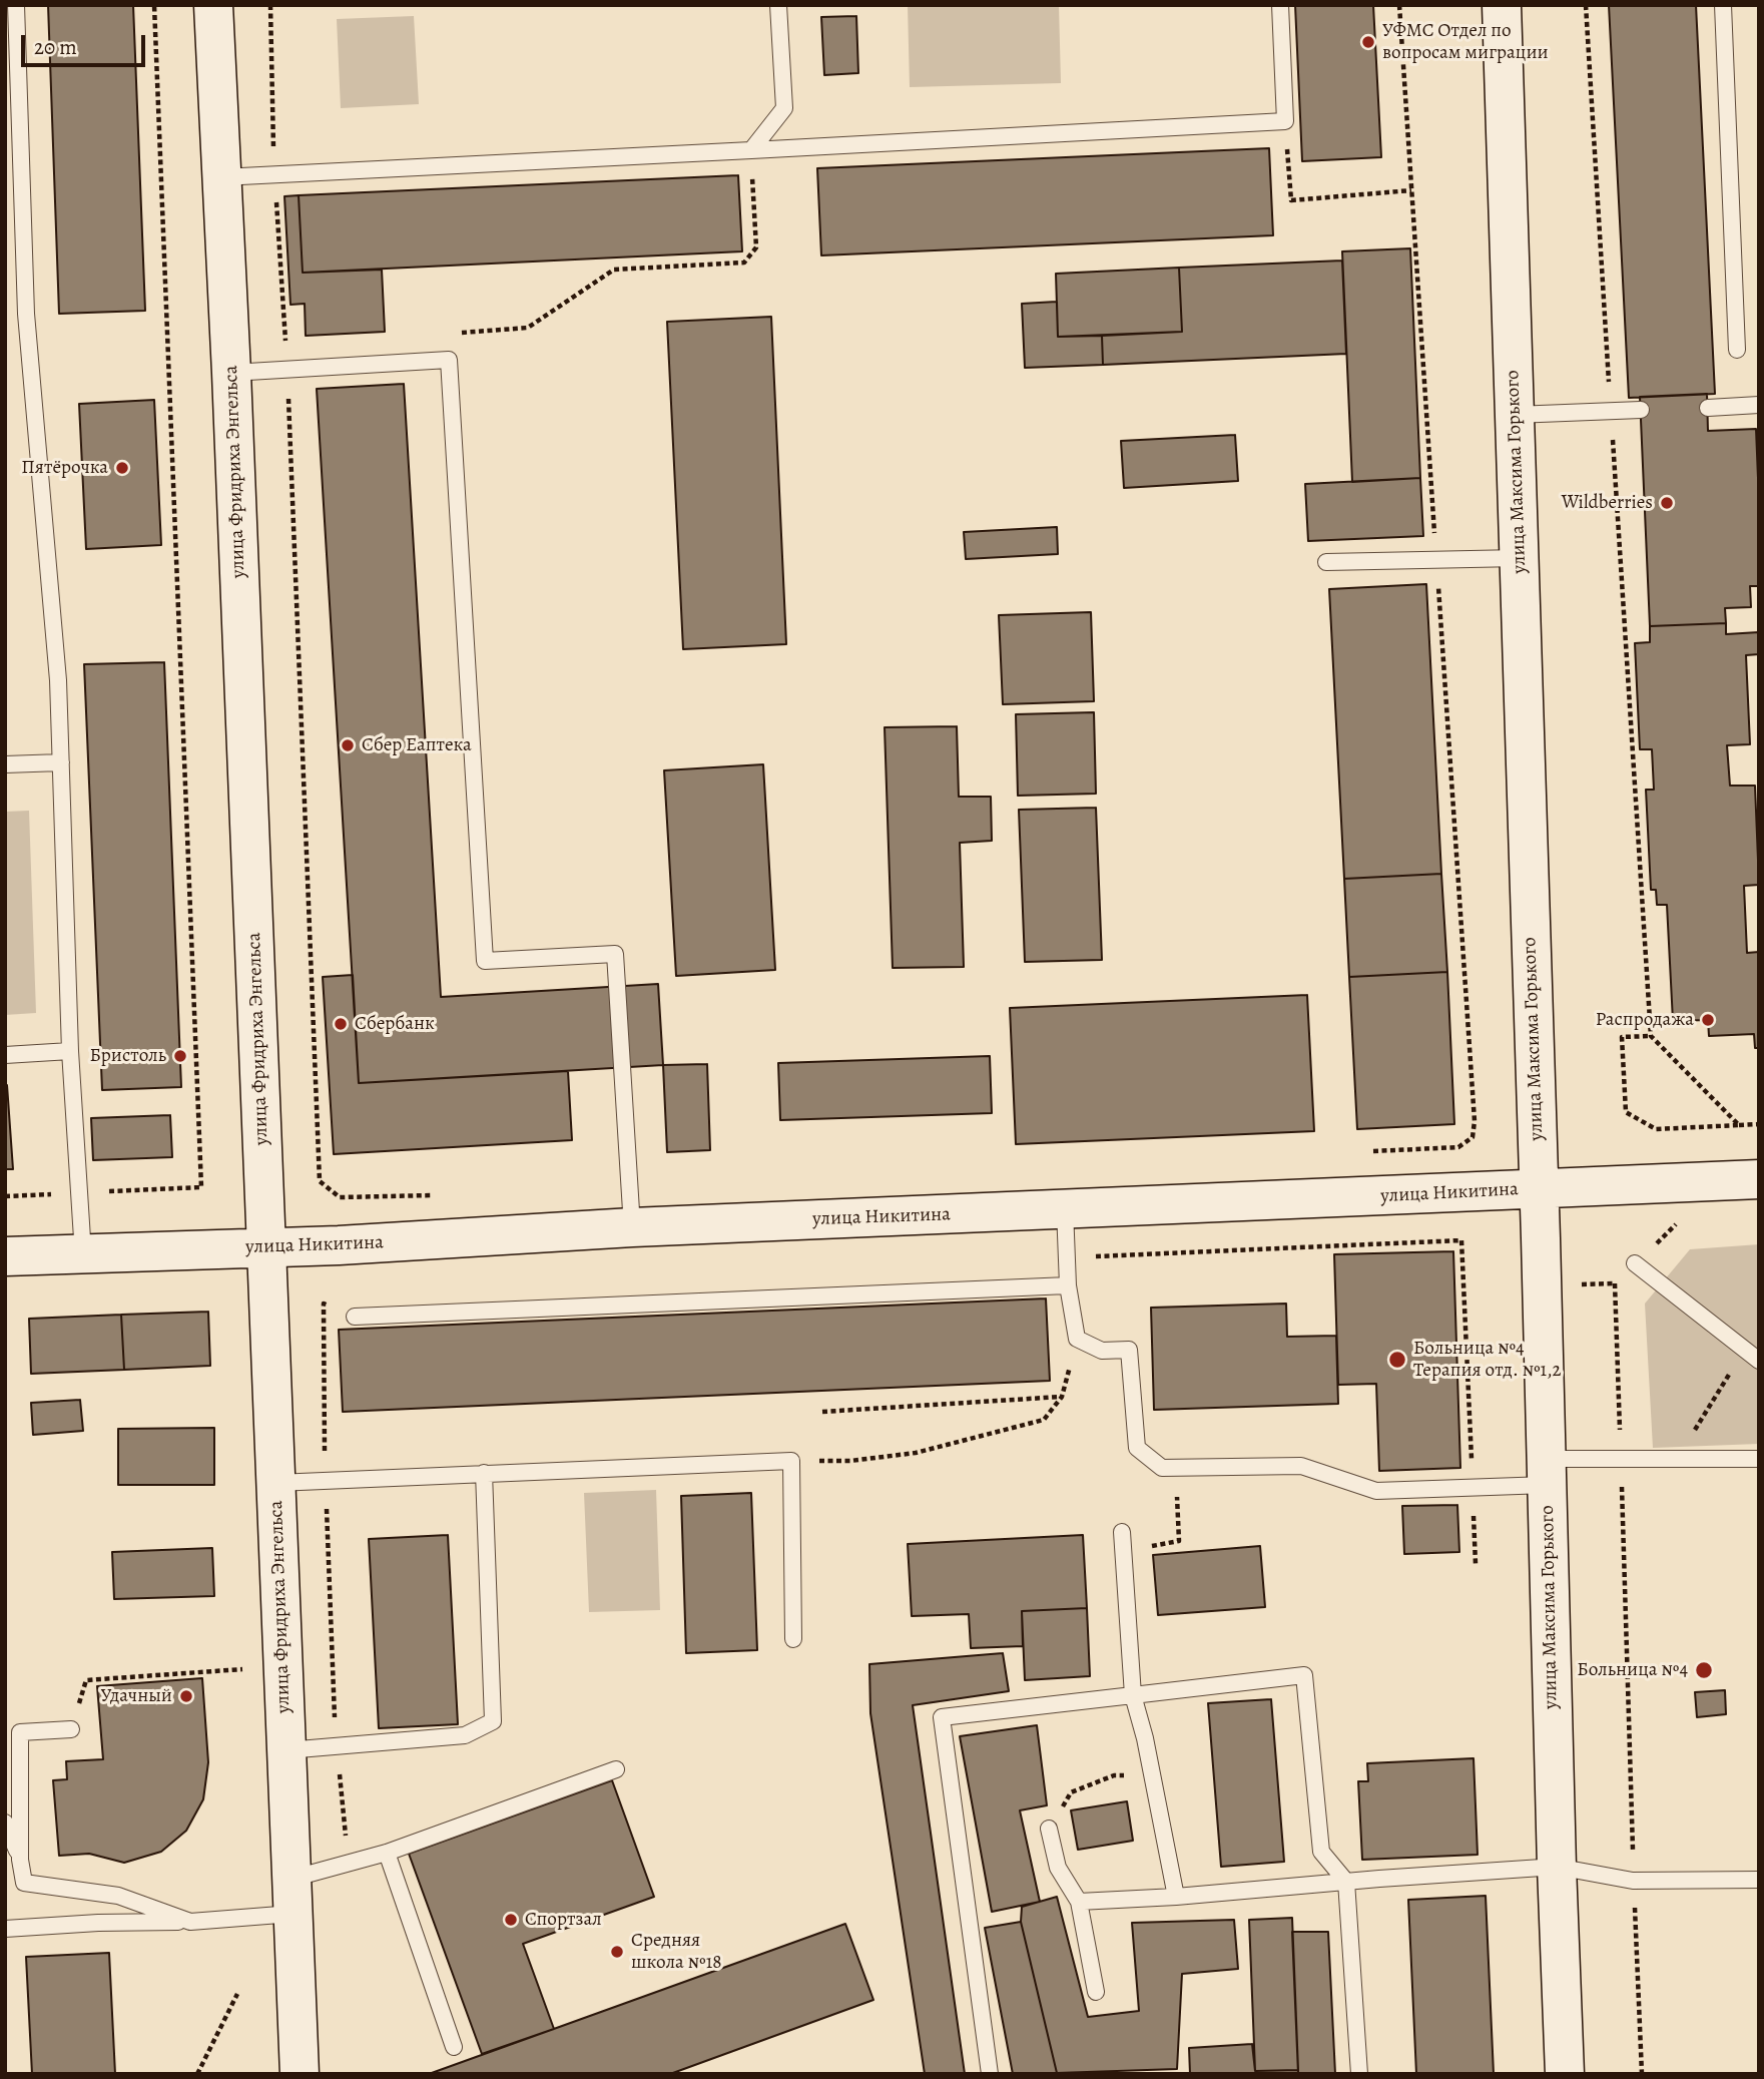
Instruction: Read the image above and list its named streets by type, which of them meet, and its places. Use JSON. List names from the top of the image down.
{
  "streets": {
    "street": ["улица Фридриха Энгельса", "улица Максима Горького", "улица Никитина"]
  },
  "crossings": [
    ["улица Фридриха Энгельса", "улица Никитина"],
    ["улица Максима Горького", "улица Никитина"]
  ],
  "places": [
    "УФМС Отдел по вопросам миграции",
    "Пятёрочка",
    "Wildberries",
    "Сбер Еаптека",
    "Распродажа",
    "Сбербанк",
    "Бристоль",
    "Больница №4 Терапия отд. №1,2",
    "Больница №4",
    "Удачный",
    "Спортзал",
    "Средняя школа №18"
  ],
  "scale_bar": "20 m"
}
